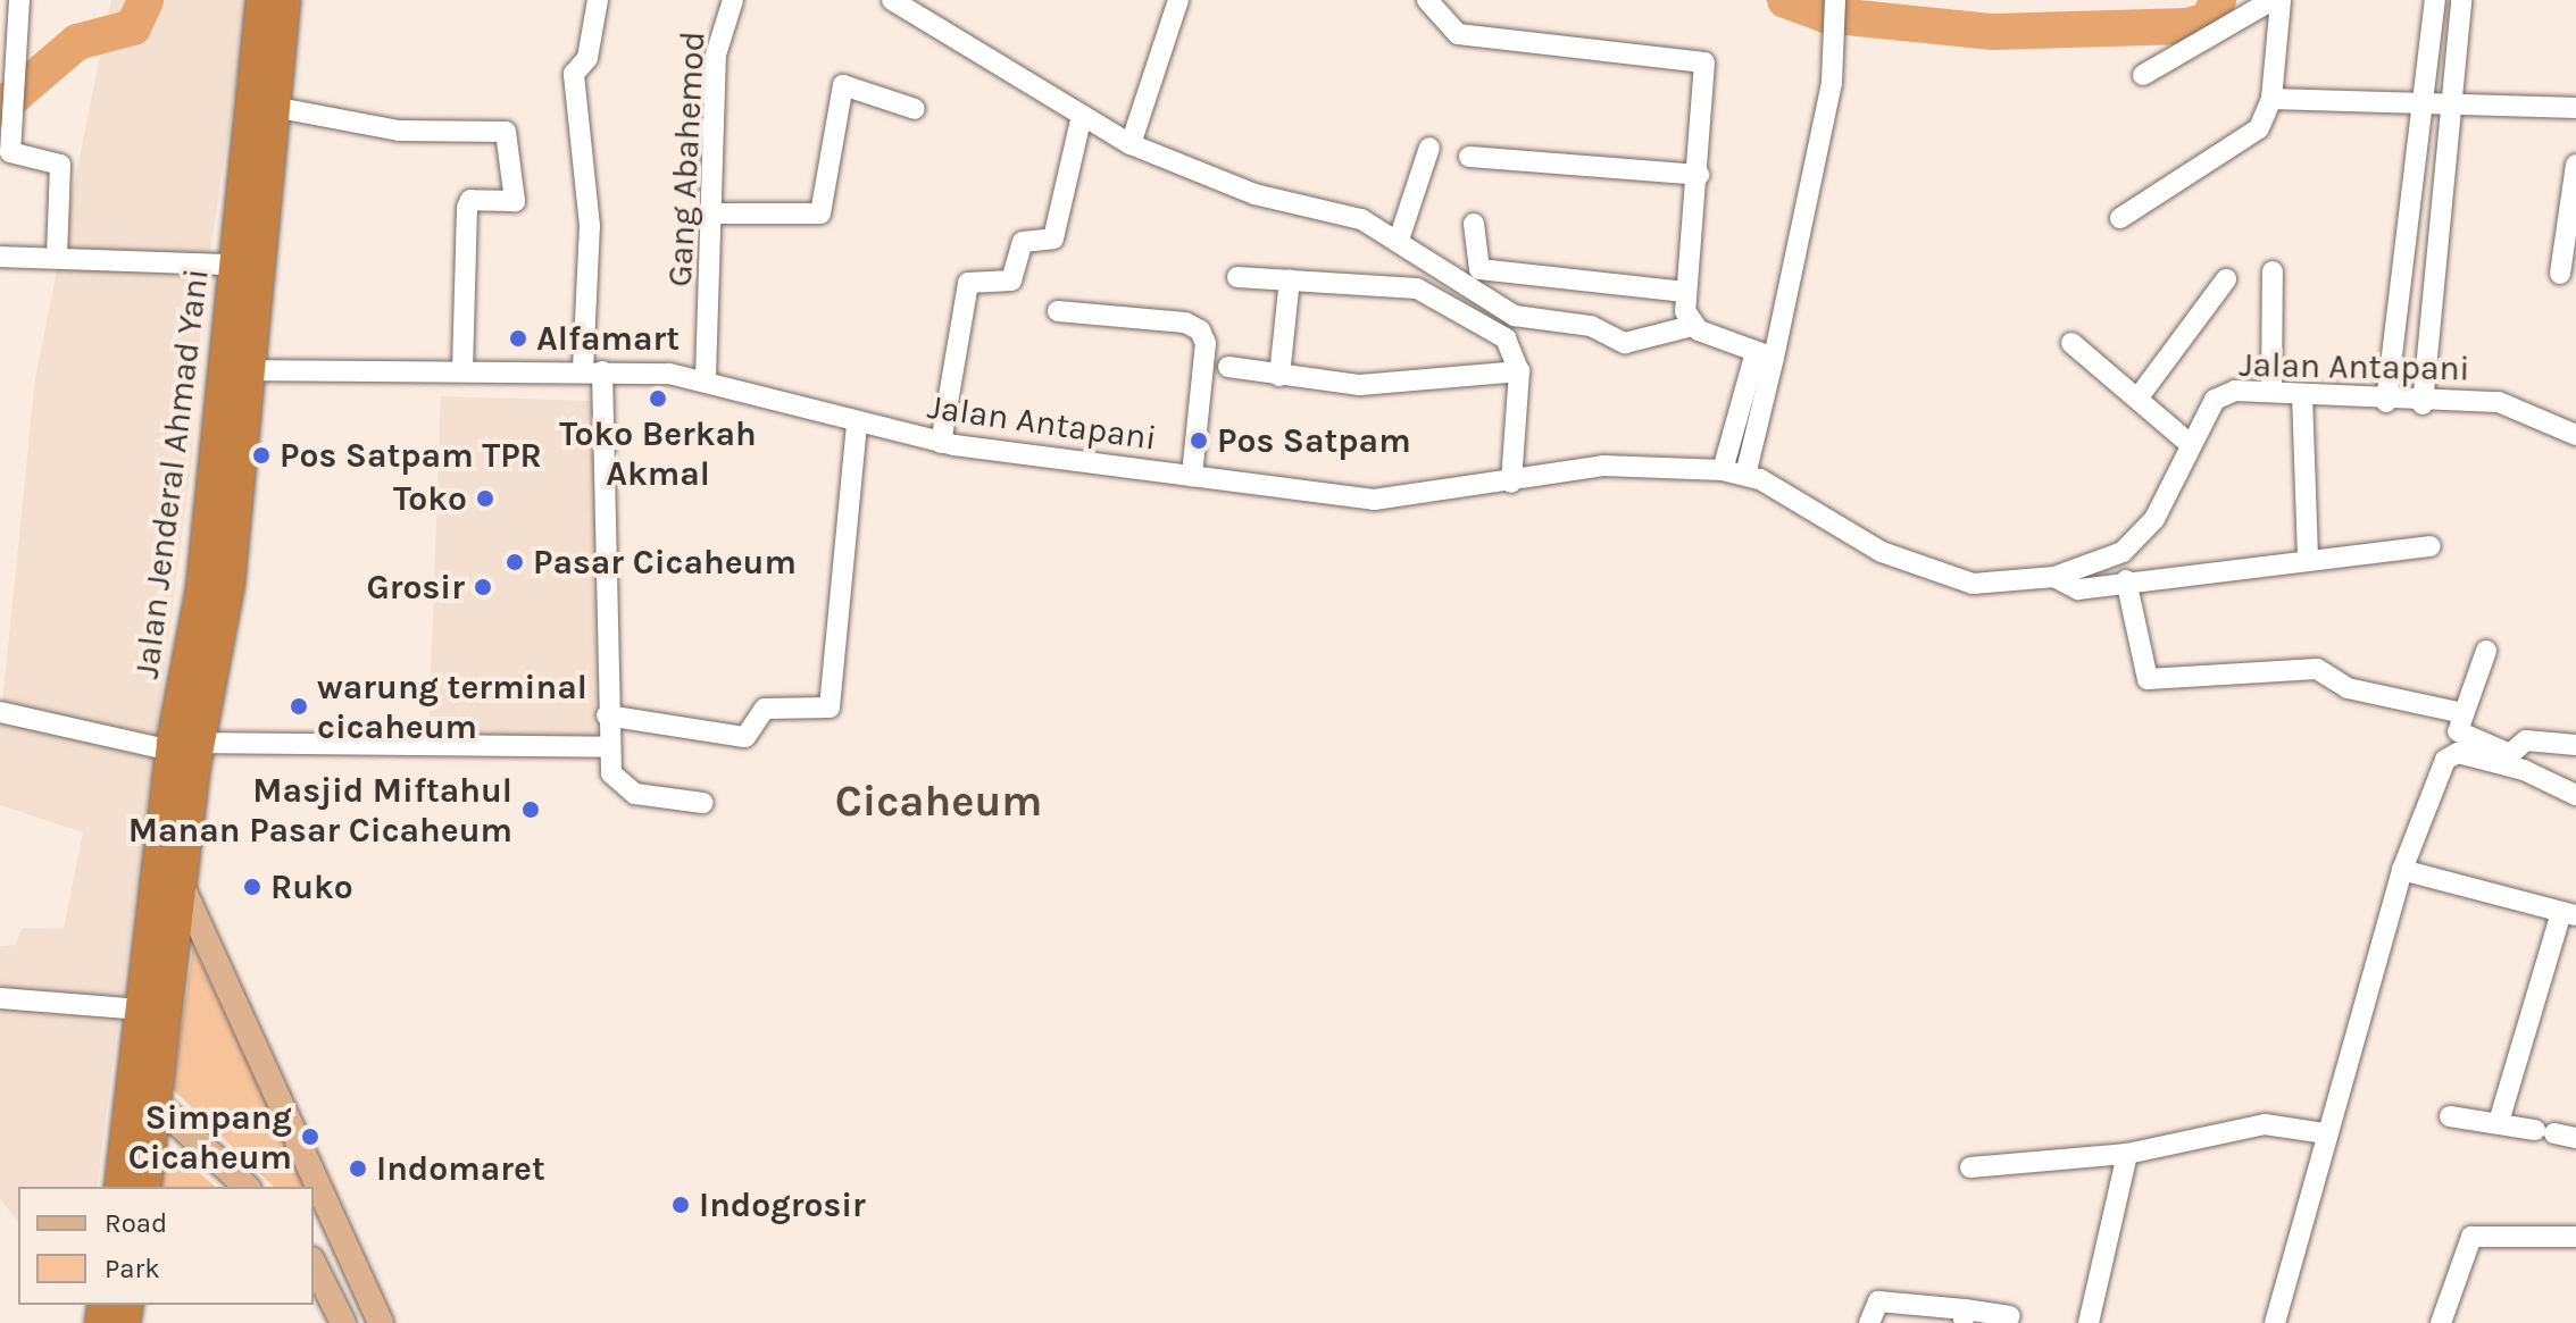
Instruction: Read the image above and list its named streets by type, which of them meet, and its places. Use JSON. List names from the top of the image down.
{
  "streets": {
    "highway": ["Jalan Jenderal Ahmad Yani"],
    "street": ["Gang Abahemod", "Jalan Antapani"]
  },
  "crossings": [
    ["Gang Abahemod", "Jalan Antapani"],
    ["Jalan Antapani", "Jalan Jenderal Ahmad Yani"]
  ],
  "districts": ["Cicaheum"],
  "places": [
    "Alfamart",
    "Toko Berkah Akmal",
    "Pos Satpam",
    "Pos Satpam TPR",
    "Toko",
    "Pasar Cicaheum",
    "Grosir",
    "warung terminal cicaheum",
    "Masjid Miftahul Manan Pasar Cicaheum",
    "Ruko",
    "Simpang Cicaheum",
    "Indomaret",
    "Indogrosir"
  ],
  "legend": ["Road", "Park"]
}
